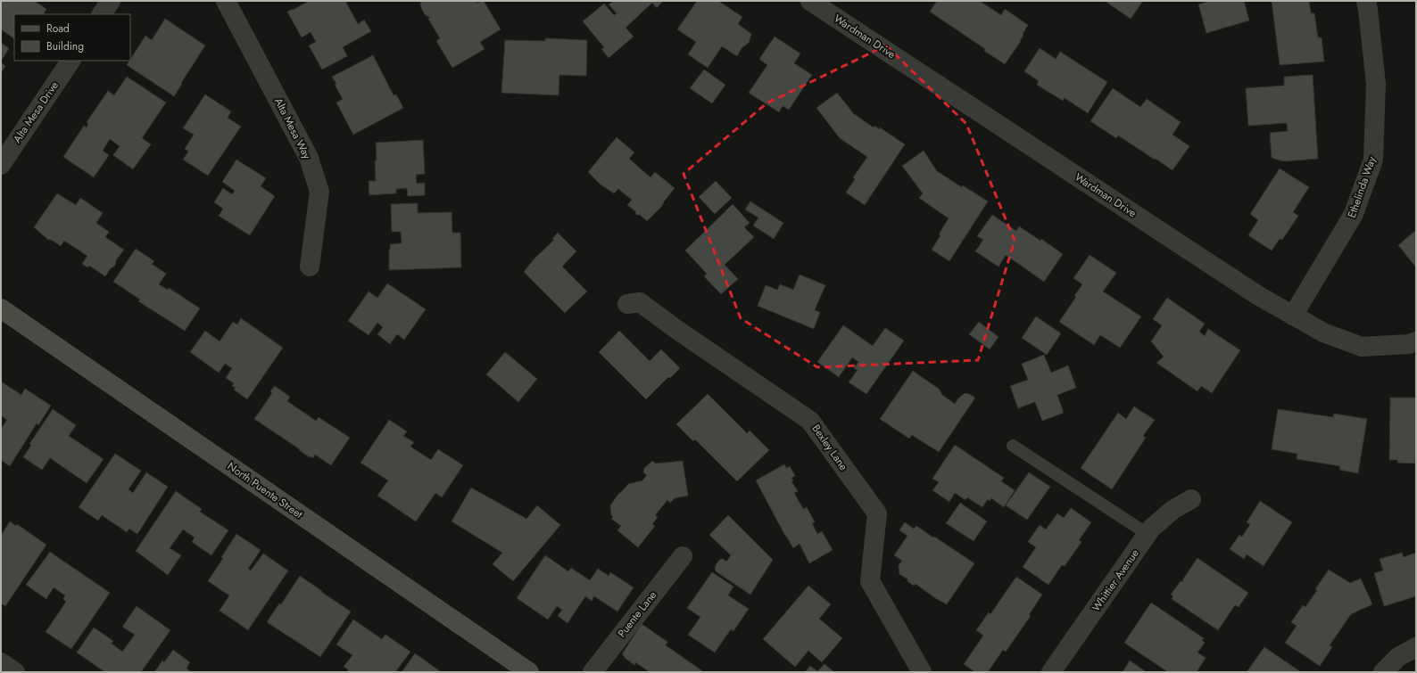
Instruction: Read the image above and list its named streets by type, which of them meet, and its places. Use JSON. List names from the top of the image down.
{
  "streets": {
    "street": [
      "Wardman Drive",
      "Alta Mesa Drive",
      "Alta Mesa Way",
      "Ethelinda Way",
      "Bexley Lane",
      "North Puente Street",
      "Whittier Avenue",
      "Puente Lane"
    ]
  },
  "crossings": [
    ["Wardman Drive", "Ethelinda Way"]
  ],
  "legend": ["Road", "Building"]
}
